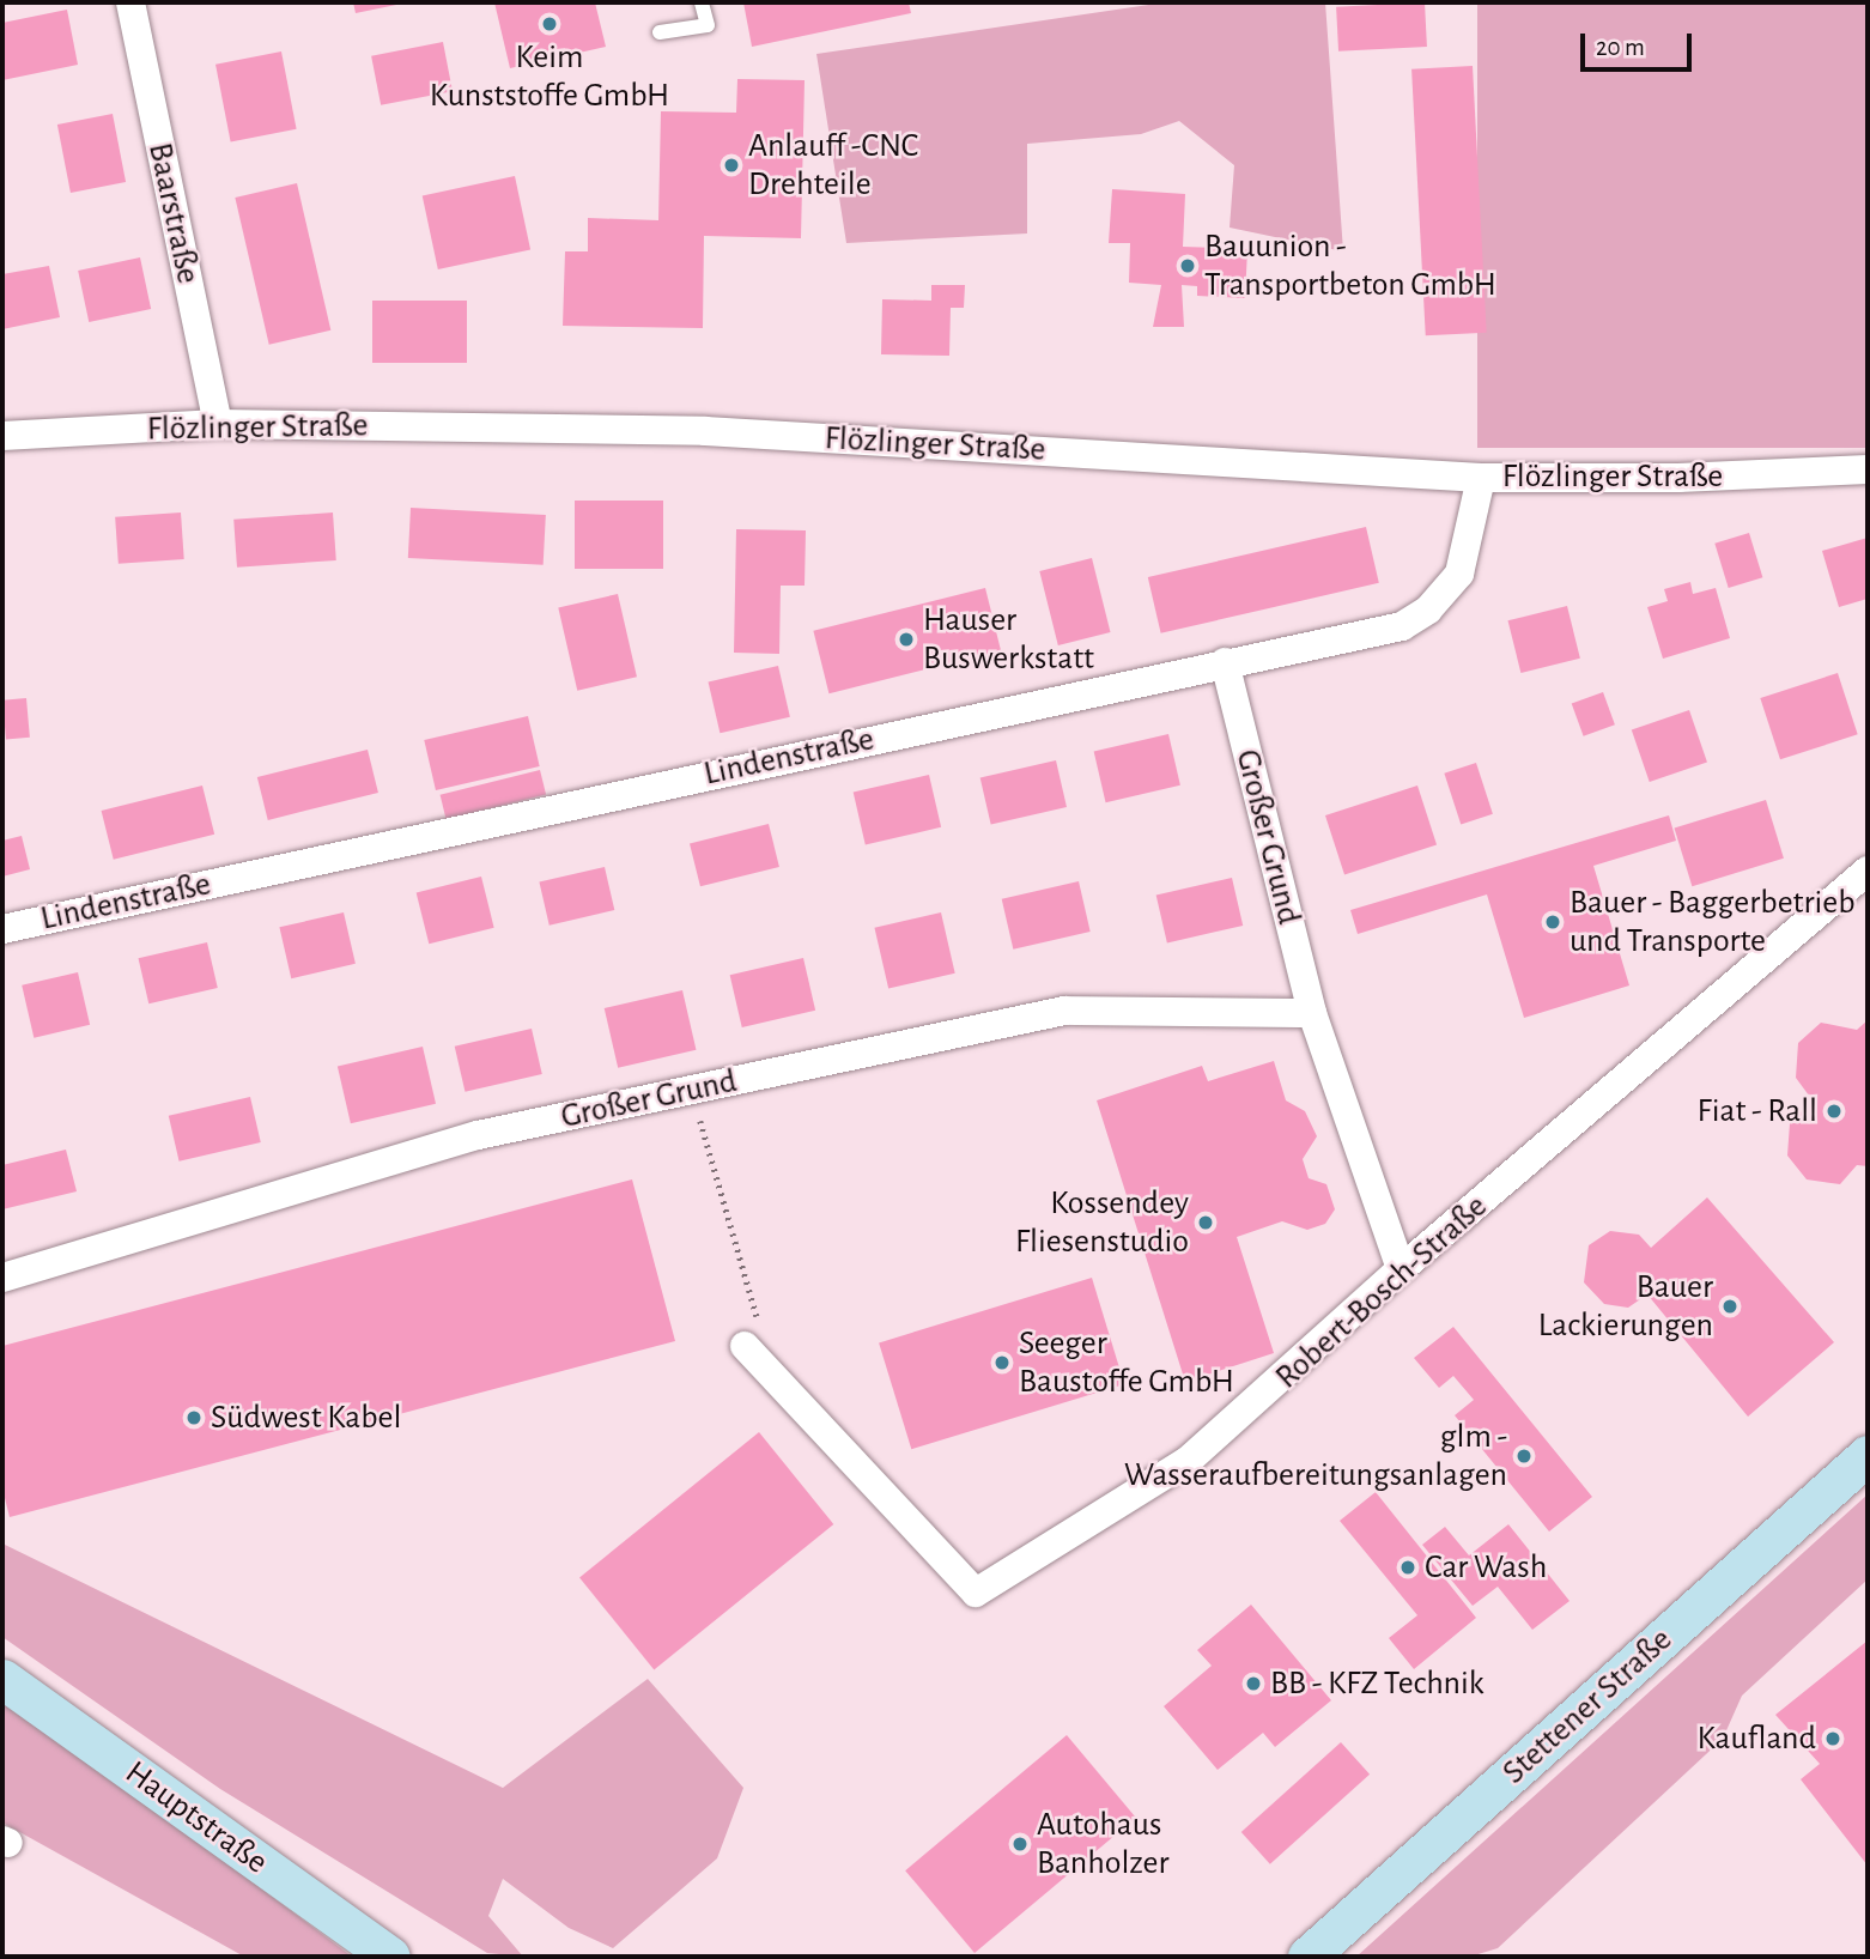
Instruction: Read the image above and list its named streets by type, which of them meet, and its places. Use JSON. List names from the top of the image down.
{
  "streets": {
    "street": [
      "Baarstraße",
      "Flözlinger Straße",
      "Lindenstraße",
      "Großer Grund",
      "Robert-Bosch-Straße",
      "Stettener Straße",
      "Hauptstraße"
    ]
  },
  "crossings": [
    ["Baarstraße", "Flözlinger Straße"],
    ["Flözlinger Straße", "Lindenstraße"],
    ["Lindenstraße", "Großer Grund"],
    ["Großer Grund", "Robert-Bosch-Straße"]
  ],
  "places": [
    "Keim Kunststoffe GmbH",
    "Anlauff -CNC Drehteile",
    "Bauunion - Transportbeton GmbH",
    "Hauser Buswerkstatt",
    "Bauer - Baggerbetrieb und Transporte",
    "Fiat - Rall",
    "Kossendey Fliesenstudio",
    "Bauer Lackierungen",
    "Seeger Baustoffe GmbH",
    "Südwest Kabel",
    "glm - Wasseraufbereitungsanlagen",
    "Car Wash",
    "BB - KFZ Technik",
    "Kaufland",
    "Autohaus Banholzer"
  ],
  "scale_bar": "20 m"
}
